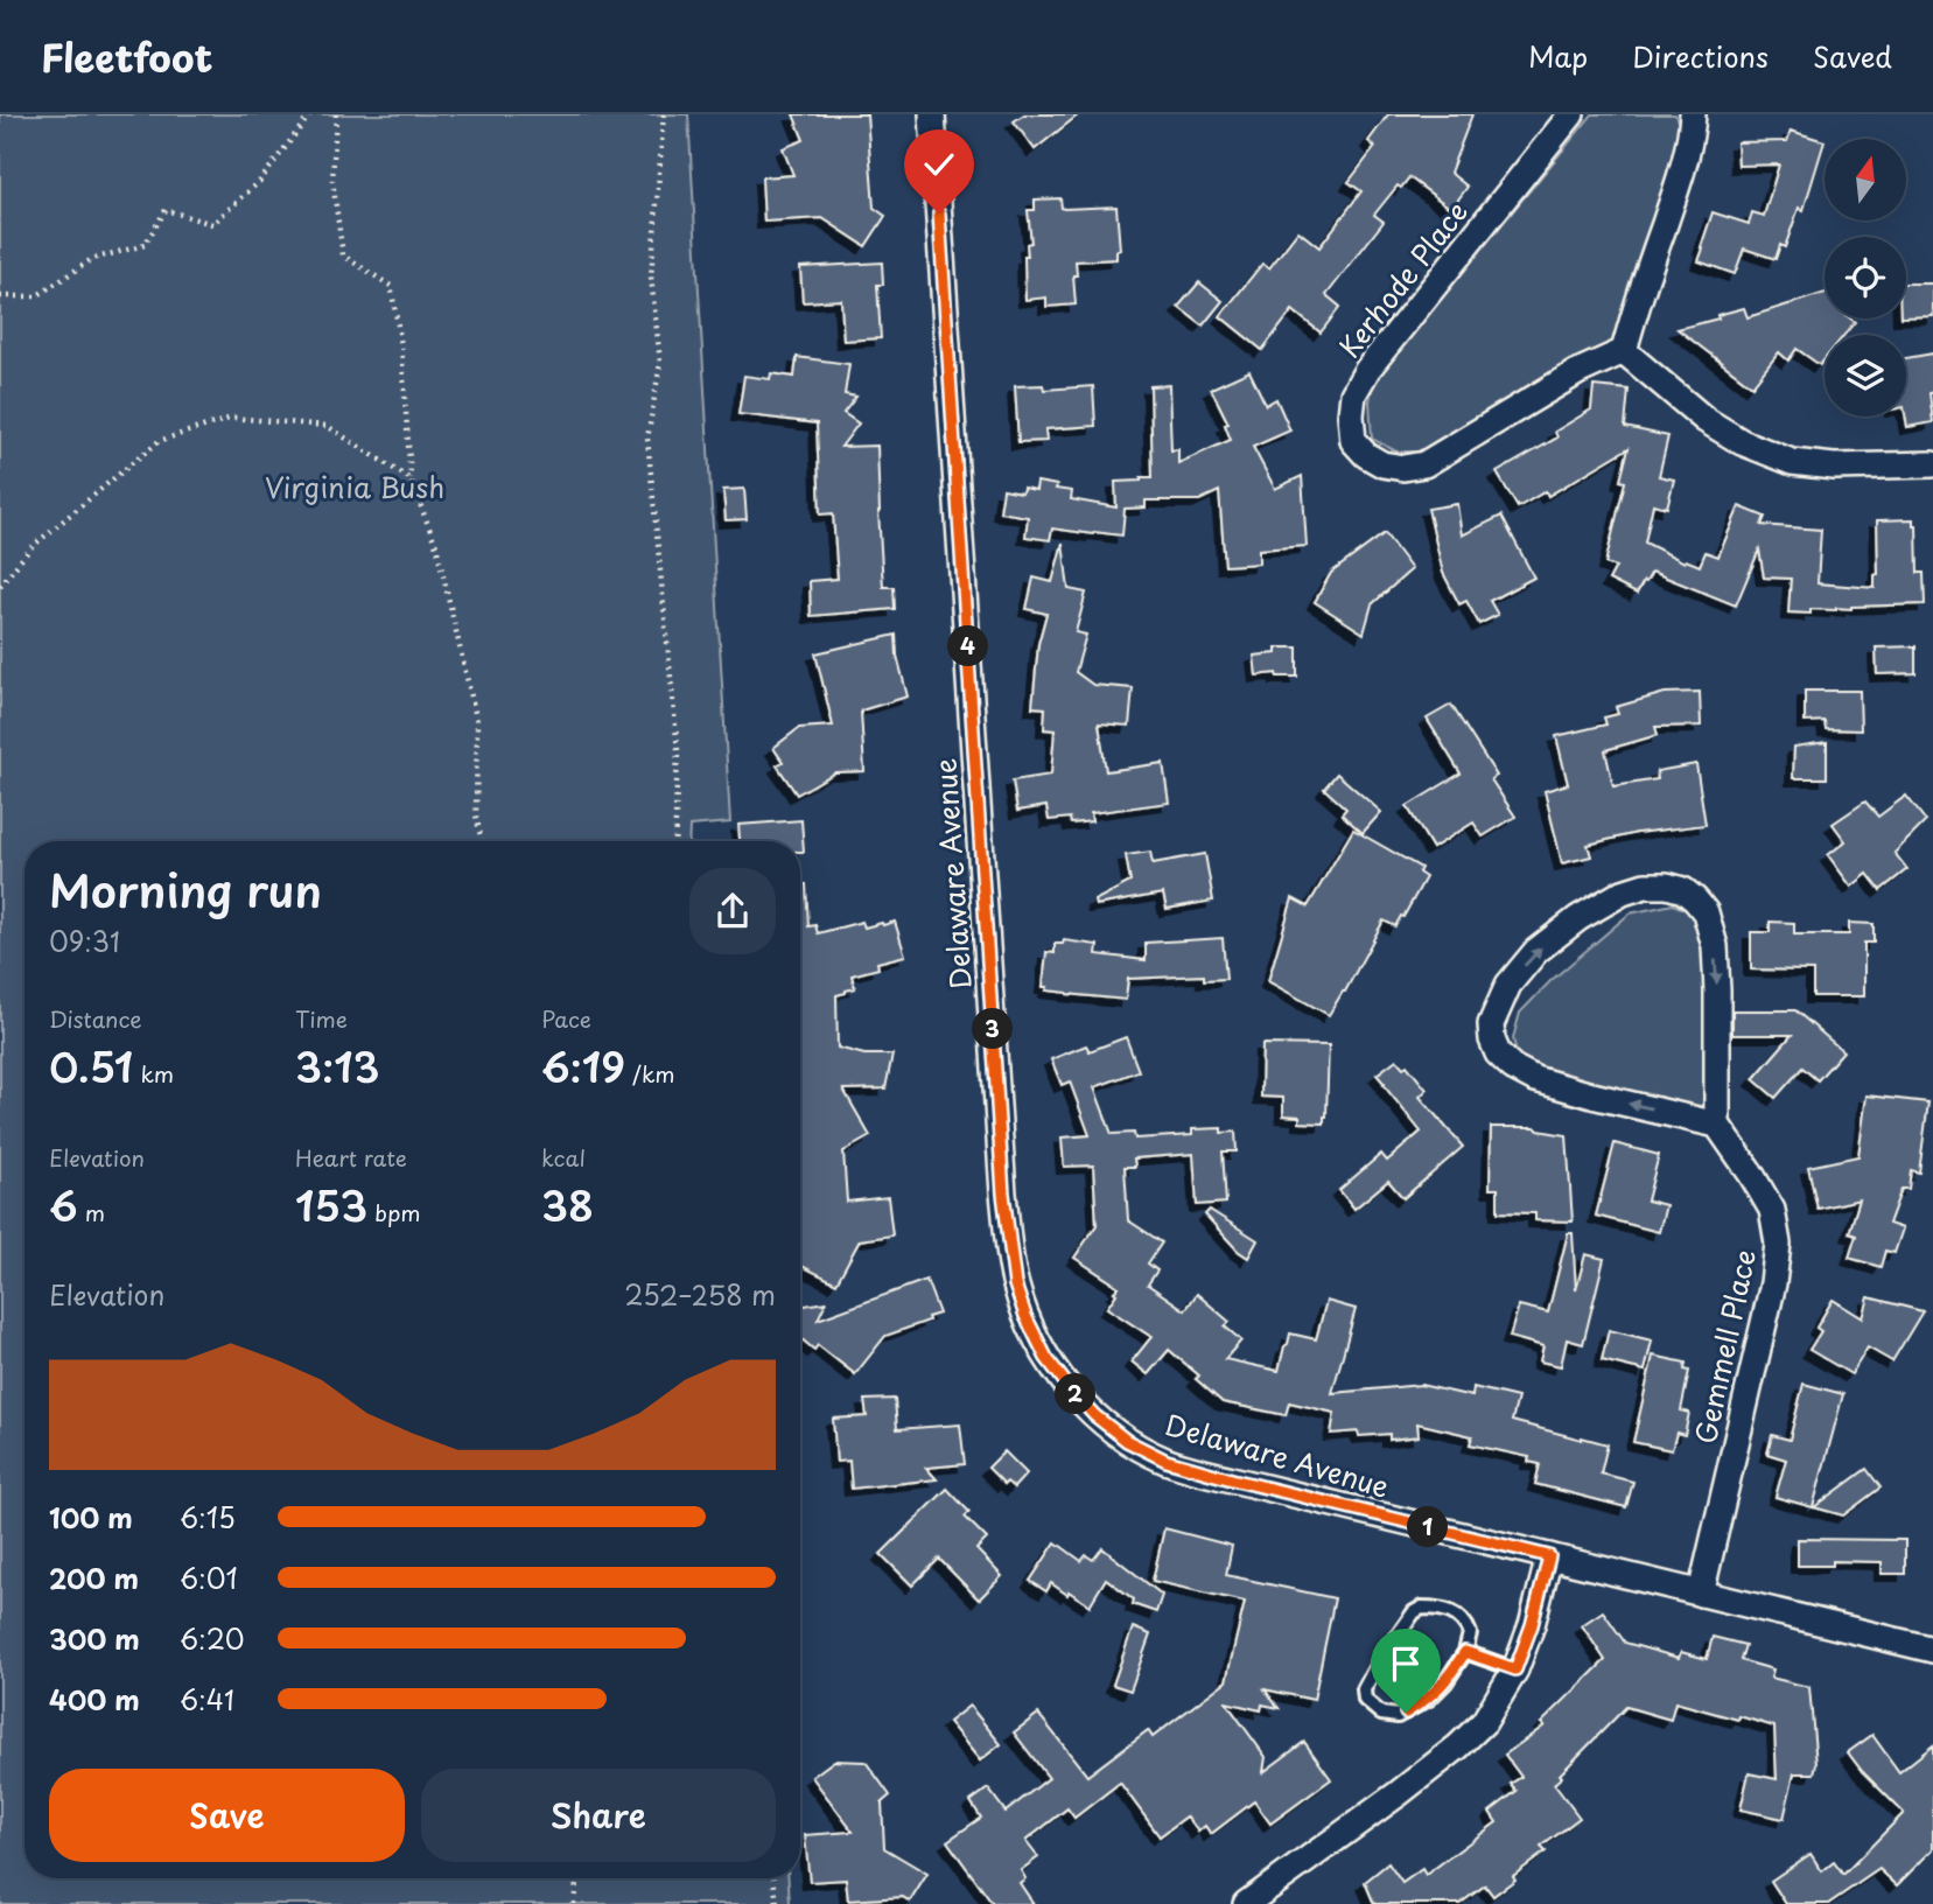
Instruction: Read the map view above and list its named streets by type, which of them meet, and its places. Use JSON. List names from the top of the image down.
{
  "streets": {
    "street": ["Kerhode Place", "Delaware Avenue", "Gemmell Place"]
  },
  "crossings": [
    ["Delaware Avenue", "Gemmell Place"]
  ],
  "parks": ["Virginia Bush"],
  "north": "top",
  "page": {
    "header": "Fleetfoot",
    "nav": ["Map", "Directions", "Saved"],
    "pins": [
      "4",
      "3",
      "2",
      "1"
    ],
    "heading": ["Morning run", "09:31"],
    "stats": [
      ["Distance", "0.51 km"],
      ["Time", "3:13"],
      ["Pace", "6:19 /km"],
      ["Elevation", "6 m"],
      ["Heart rate", "153 bpm"],
      ["kcal", "38"]
    ],
    "chart": ["Elevation", "252–258 m"],
    "list": [
      {
        "name": "100 m",
        "note": "6:15"
      },
      {
        "name": "200 m",
        "note": "6:01"
      },
      {
        "name": "300 m",
        "note": "6:20"
      },
      {
        "name": "400 m",
        "note": "6:41"
      }
    ],
    "buttons": ["Save", "Share"]
  }
}
